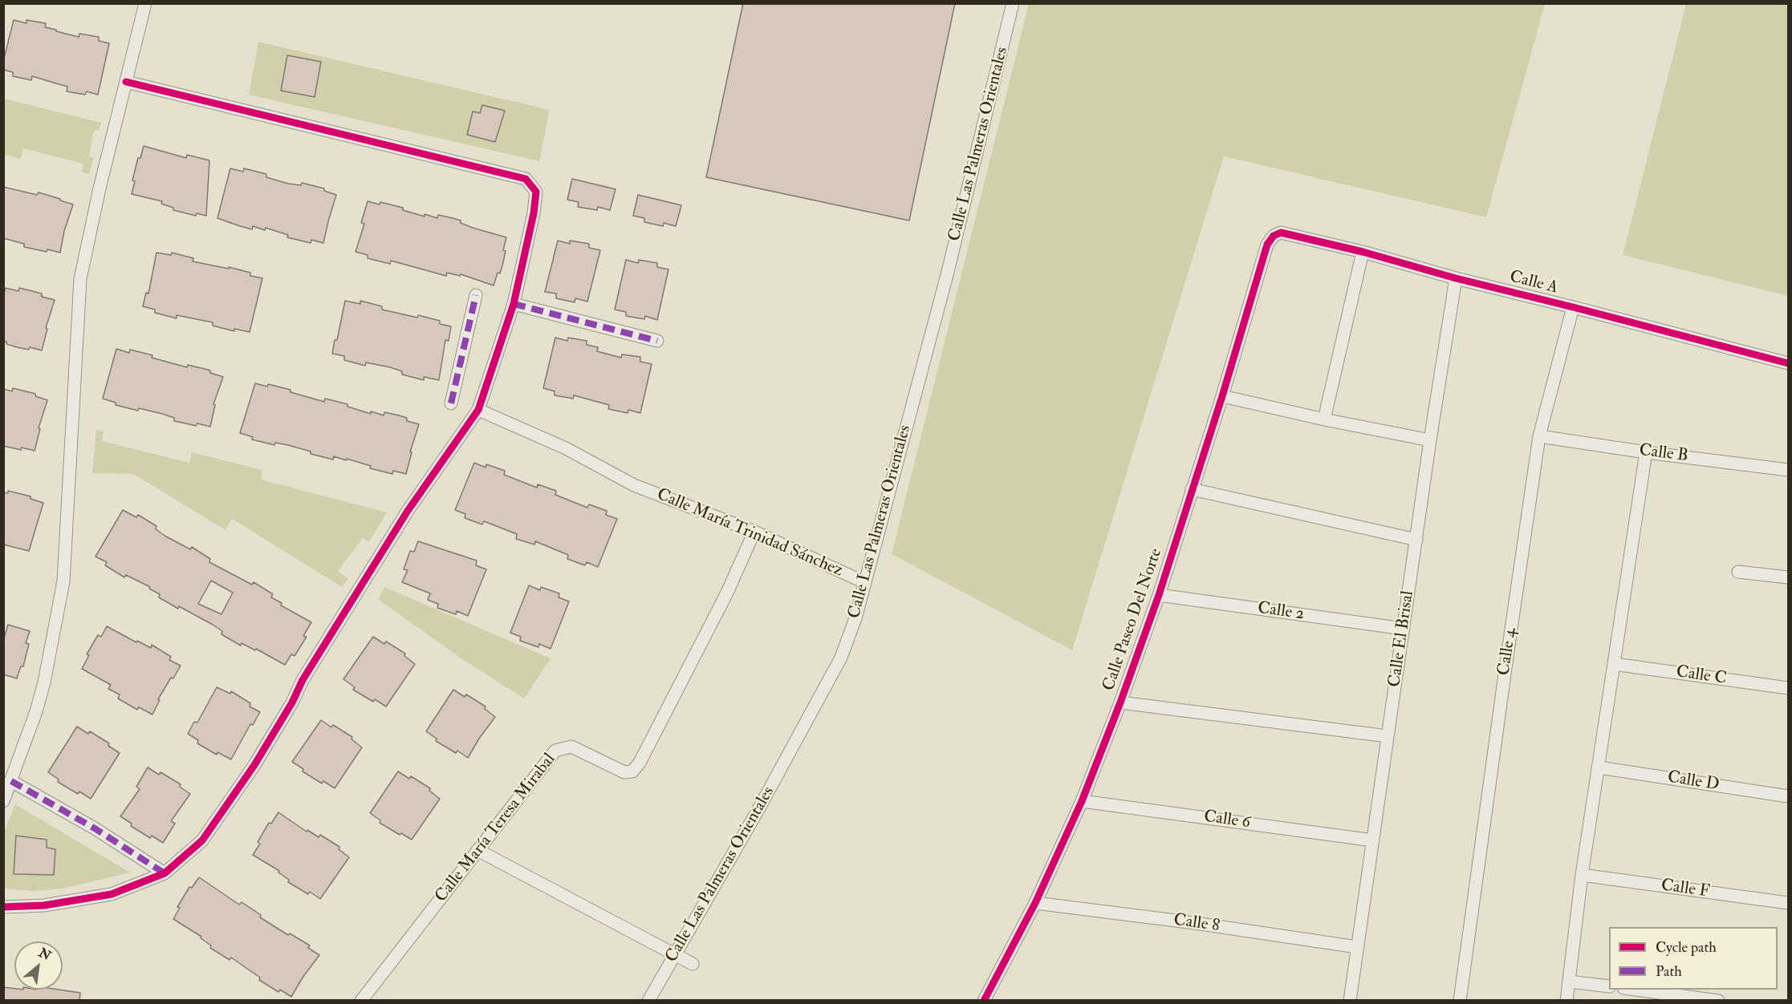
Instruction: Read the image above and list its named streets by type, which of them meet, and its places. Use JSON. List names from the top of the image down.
{
  "streets": {
    "street": [
      "Calle Las Palmeras Orientales",
      "Calle A",
      "Calle B",
      "Calle María Trinidad Sánchez",
      "Calle 2",
      "Calle Paseo Del Norte",
      "Calle El Brisal",
      "Calle 4",
      "Calle C",
      "Calle D",
      "Calle 6",
      "Calle María Teresa Mirabal",
      "Calle F",
      "Calle 8"
    ]
  },
  "crossings": [
    ["Calle Las Palmeras Orientales", "Calle María Trinidad Sánchez"],
    ["Calle A", "Calle Paseo Del Norte"],
    ["Calle A", "Calle El Brisal"],
    ["Calle A", "Calle 4"],
    ["Calle B", "Calle 4"],
    ["Calle María Trinidad Sánchez", "Calle María Teresa Mirabal"],
    ["Calle 2", "Calle Paseo Del Norte"],
    ["Calle 2", "Calle El Brisal"],
    ["Calle Paseo Del Norte", "Calle 6"],
    ["Calle Paseo Del Norte", "Calle 8"],
    ["Calle El Brisal", "Calle 6"],
    ["Calle El Brisal", "Calle 8"]
  ],
  "legend": ["Cycle path", "Path"],
  "north": "top right"
}
